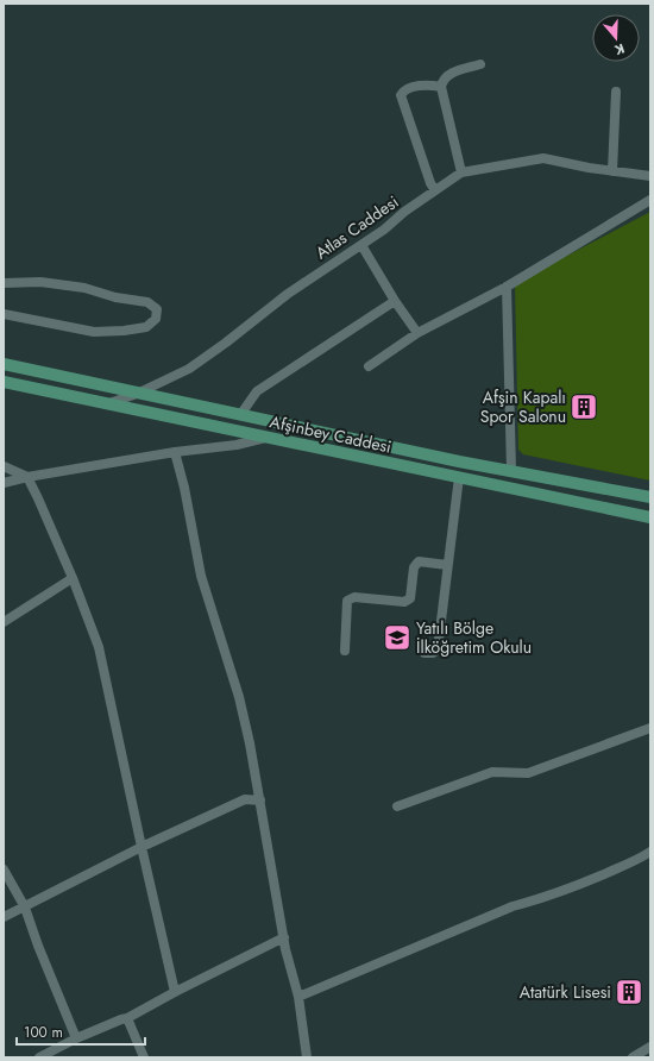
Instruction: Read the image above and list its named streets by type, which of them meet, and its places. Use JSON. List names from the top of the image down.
{
  "streets": {
    "main road": ["Afşinbey Caddesi"],
    "street": ["Atlas Caddesi"]
  },
  "crossings": [
    ["Atlas Caddesi", "Afşinbey Caddesi"]
  ],
  "places": {
    "building": ["Afşin Kapalı Spor Salonu", "Atatürk Lisesi"],
    "school or university": ["Yatılı Bölge İlköğretim Okulu"]
  },
  "scale_bar": "100 m",
  "north": "bottom"
}
